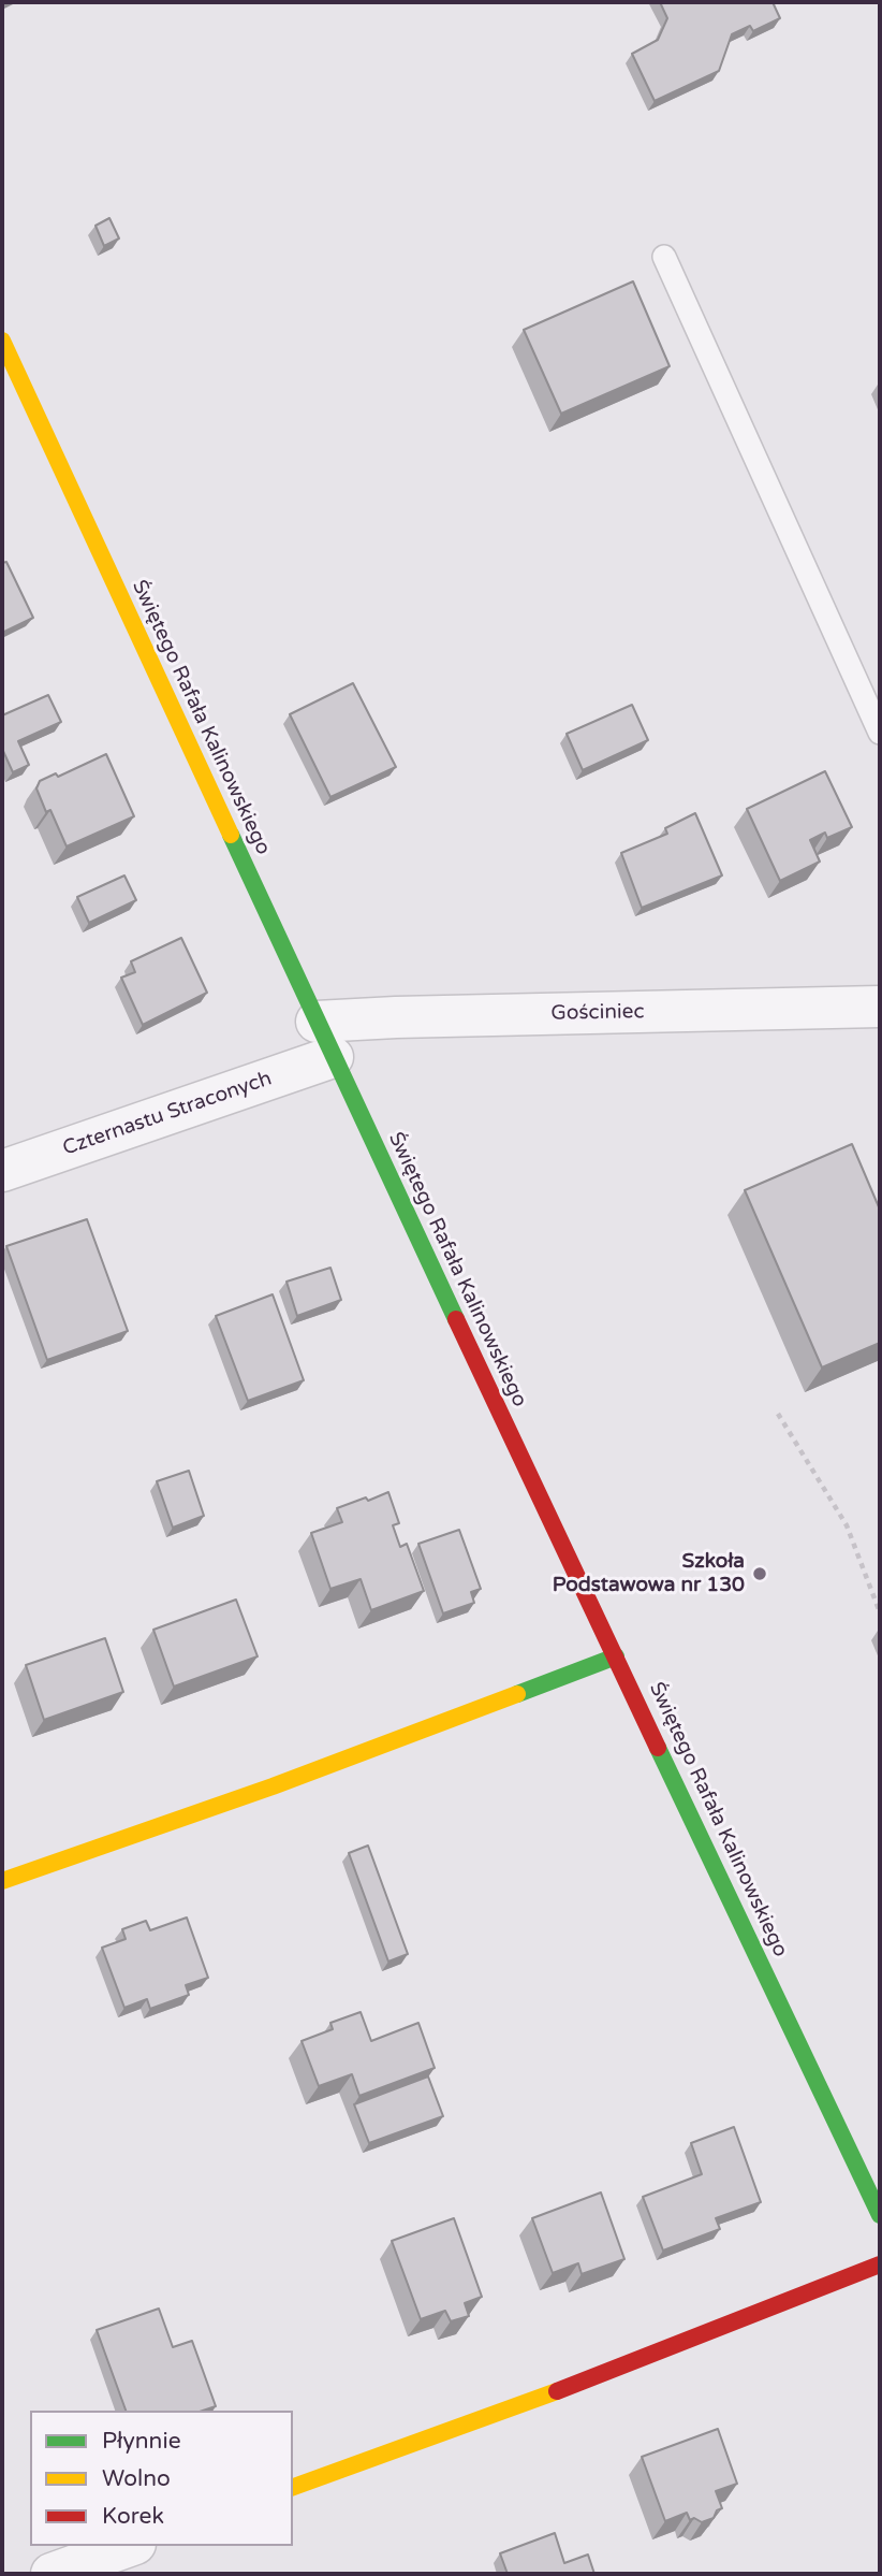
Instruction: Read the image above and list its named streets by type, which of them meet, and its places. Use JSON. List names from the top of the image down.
{
  "streets": {
    "street": ["Świętego Rafała Kalinowskiego", "Gościniec", "Czternastu Straconych"]
  },
  "crossings": [
    ["Świętego Rafała Kalinowskiego", "Gościniec"],
    ["Świętego Rafała Kalinowskiego", "Czternastu Straconych"],
    ["Gościniec", "Czternastu Straconych"]
  ],
  "places": ["Szkoła Podstawowa nr 130"],
  "legend": ["Płynnie", "Wolno", "Korek"]
}
